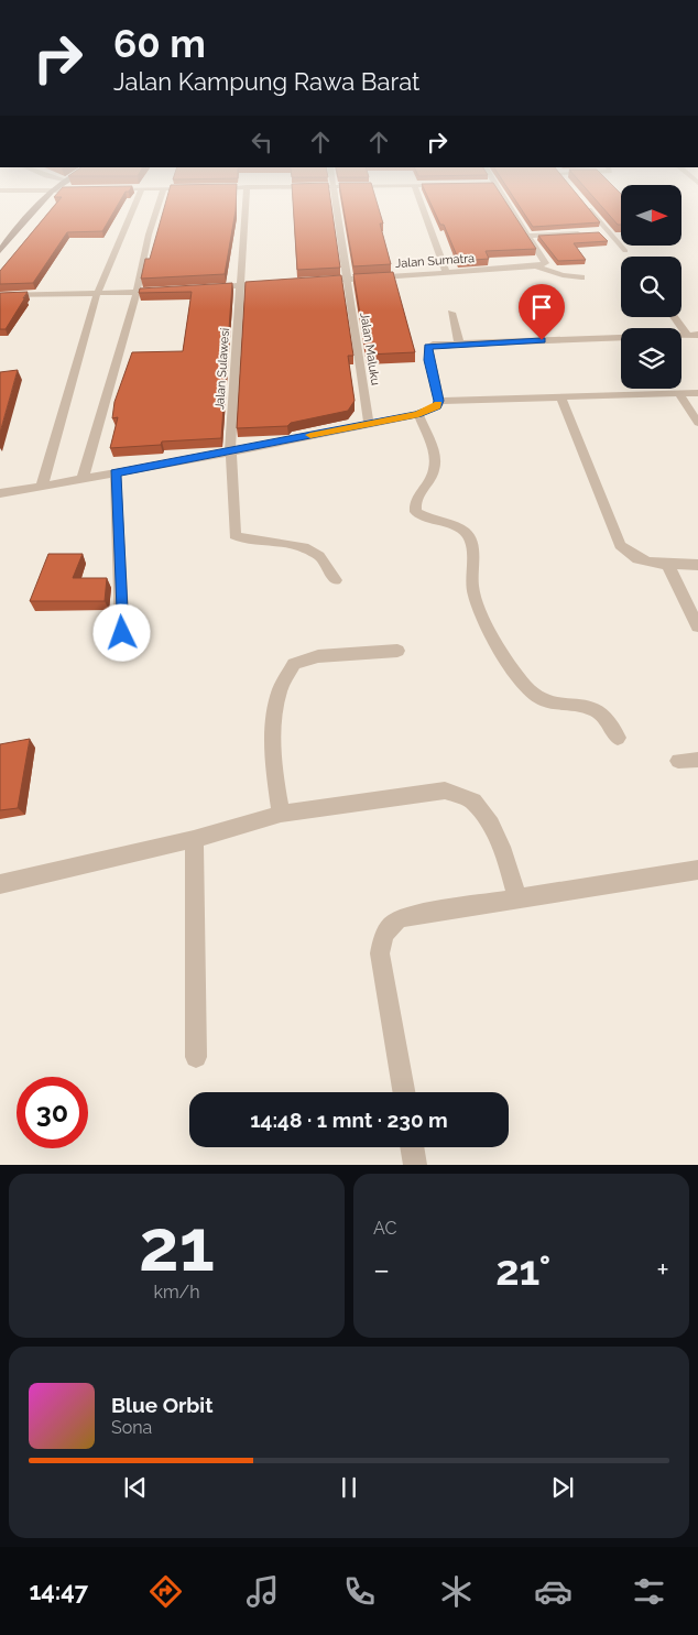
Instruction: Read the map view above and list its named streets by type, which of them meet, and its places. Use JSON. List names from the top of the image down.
{
  "streets": {
    "street": ["Jalan Sumatra", "Jalan Maluku", "Jalan Sulawesi"]
  },
  "crossings": [
    ["Jalan Sumatra", "Jalan Maluku"]
  ],
  "north": "right",
  "page": {
    "turn": ["60 m", "Jalan Kampung Rawa Barat"],
    "limit": "30",
    "trip": "14:48 · 1 mnt · 230 m",
    "tile": [
      ["21", "km/h"],
      "AC"
    ],
    "heat": ["−", "21°", "+"],
    "song": ["Blue Orbit", "Sona"],
    "tabs": "14:47"
  }
}
